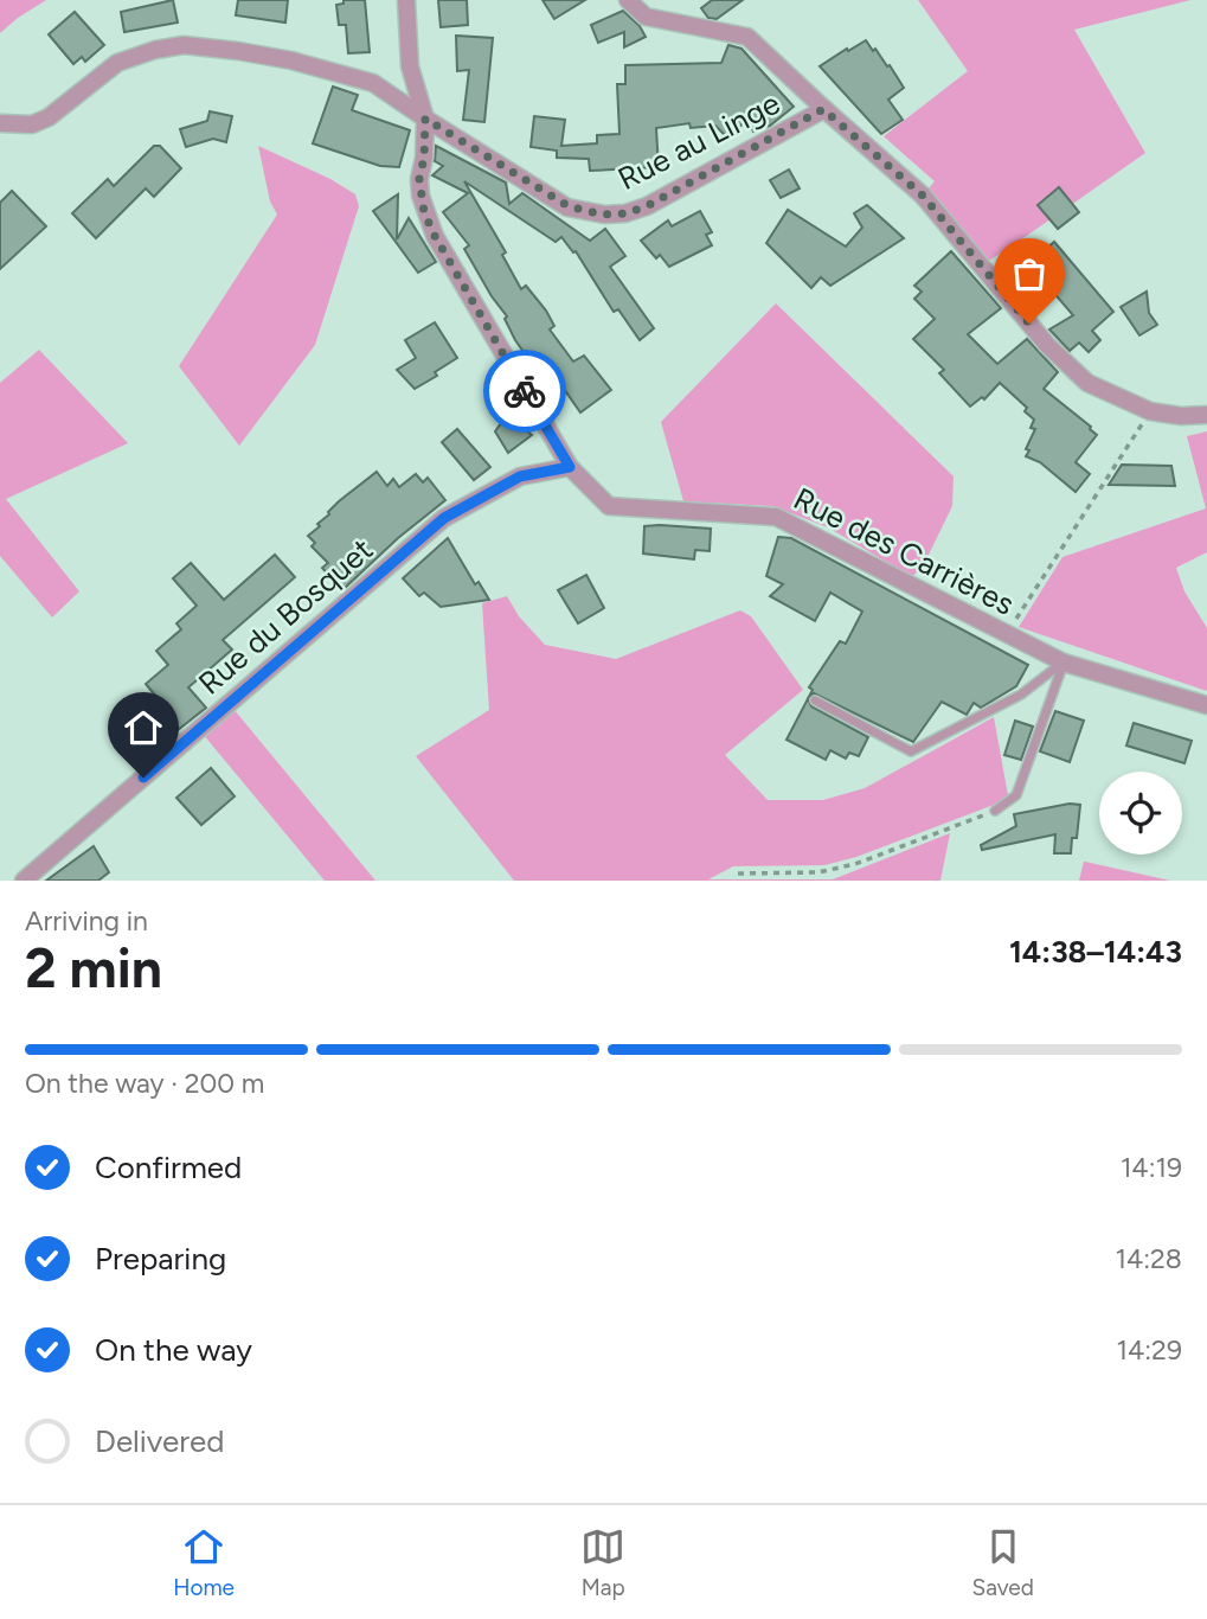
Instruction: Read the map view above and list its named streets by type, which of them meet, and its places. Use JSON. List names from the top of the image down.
{
  "streets": {
    "street": ["Rue au Linge", "Rue des Carrières", "Rue du Bosquet"]
  },
  "crossings": [
    ["Rue au Linge", "Rue des Carrières"],
    ["Rue des Carrières", "Rue du Bosquet"]
  ],
  "page": {
    "heading": ["2 min", "Arriving in", "14:38–14:43"],
    "bar": "On the way · 200 m",
    "list": [
      ["Confirmed", "14:19"],
      ["Preparing", "14:28"],
      ["On the way", "14:29"],
      "Delivered"
    ],
    "tabs": ["Home", "Map", "Saved"]
  }
}
